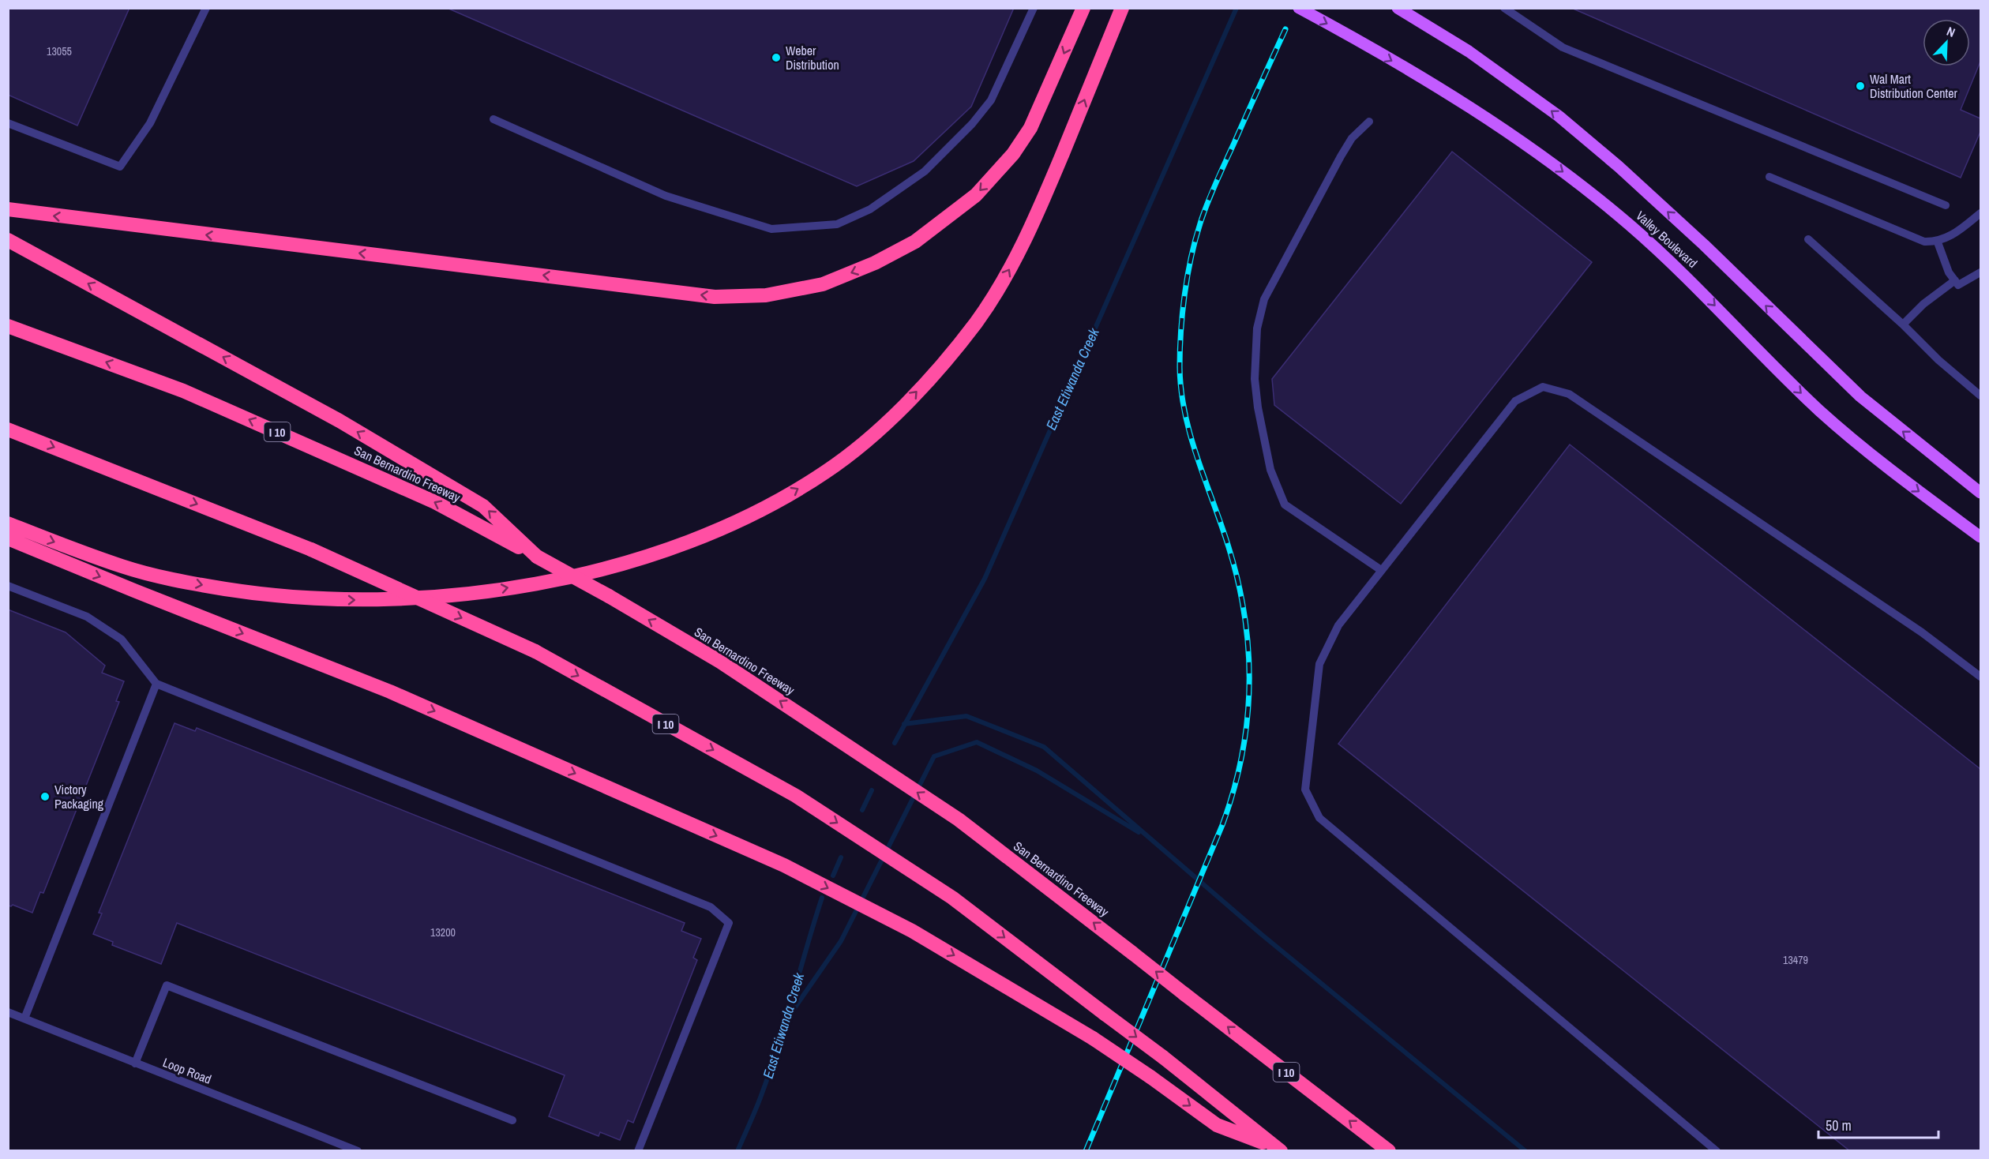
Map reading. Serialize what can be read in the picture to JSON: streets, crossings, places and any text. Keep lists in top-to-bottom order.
{
  "streets": {
    "highway": ["I 10", "San Bernardino Freeway"],
    "main road": ["Valley Boulevard"],
    "lane": ["Loop Road"]
  },
  "water": ["East Etiwanda Creek"],
  "places": ["Weber Distribution", "Wal Mart Distribution Center", "Victory Packaging"],
  "house_numbers": ["13055", "13200", "13479"],
  "scale_bar": "50 m",
  "north": "top right"
}
